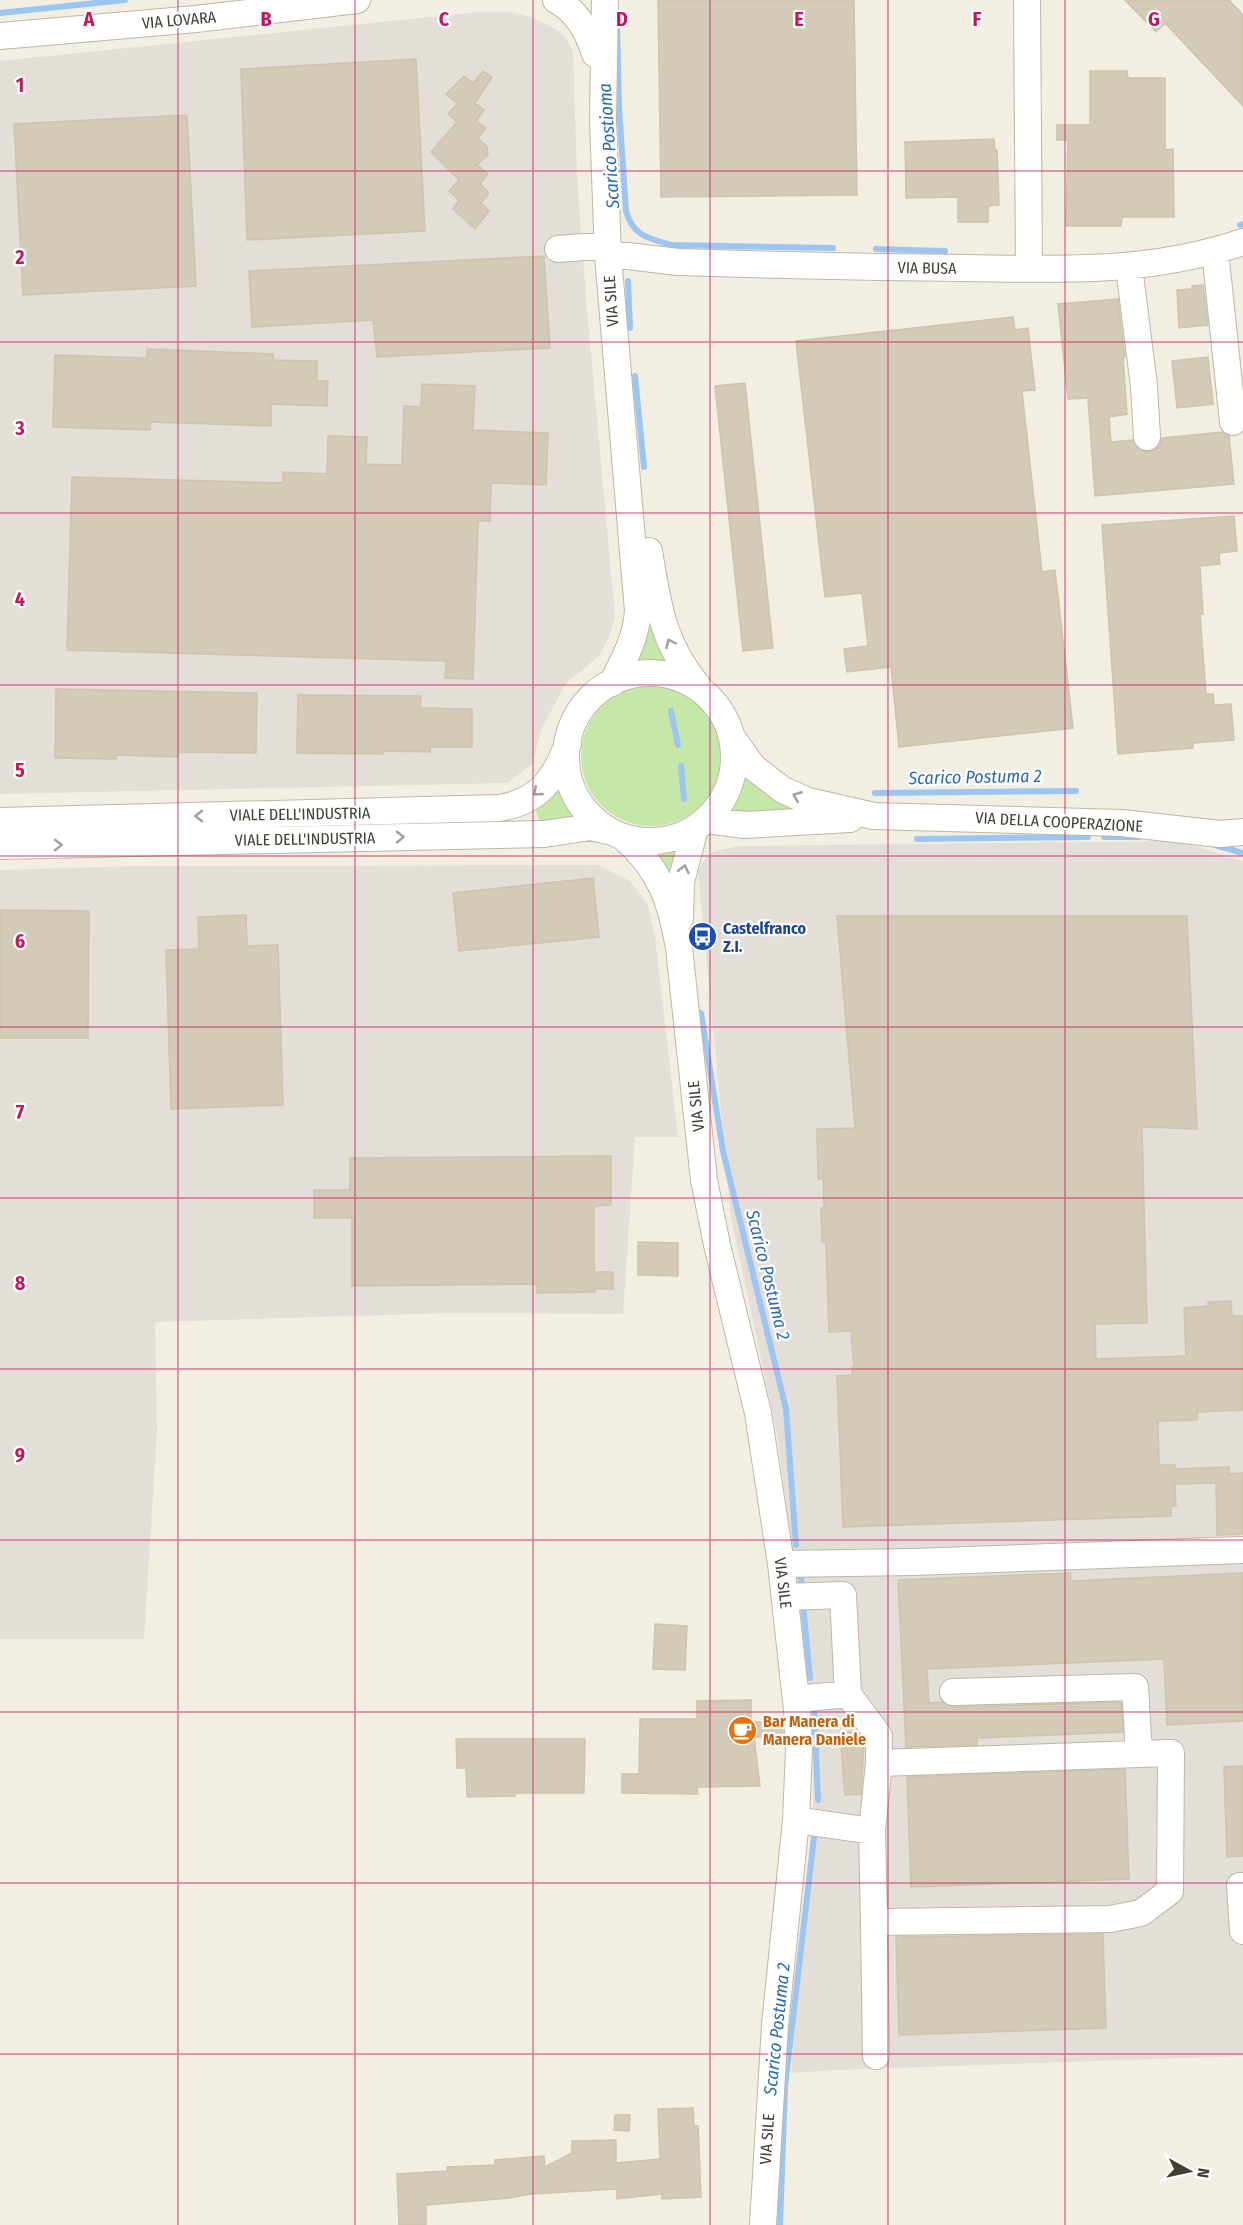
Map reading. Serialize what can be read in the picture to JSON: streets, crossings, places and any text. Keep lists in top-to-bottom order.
{
  "streets": {
    "street": [
      "VIA LOVARA",
      "VIA BUSA",
      "VIA SILE",
      "VIALE DELL'INDUSTRIA",
      "VIA DELLA COOPERAZIONE"
    ]
  },
  "crossings": [
    ["VIA BUSA", "VIA SILE"],
    ["VIA SILE", "VIALE DELL'INDUSTRIA"],
    ["VIA SILE", "VIA DELLA COOPERAZIONE"],
    ["VIALE DELL'INDUSTRIA", "VIA DELLA COOPERAZIONE"]
  ],
  "water": ["Scarico Postioma", "Scarico Postuma 2"],
  "places": {
    "bus stop": ["Castelfranco Z.I."],
    "cafe": ["Bar Manera di Manera Daniele"]
  },
  "north": "right",
  "grid": {
    "columns": [
      "A",
      "B",
      "C",
      "D",
      "E",
      "F",
      "G"
    ],
    "rows": [
      "1",
      "2",
      "3",
      "4",
      "5",
      "6",
      "7",
      "8",
      "9"
    ]
  }
}
